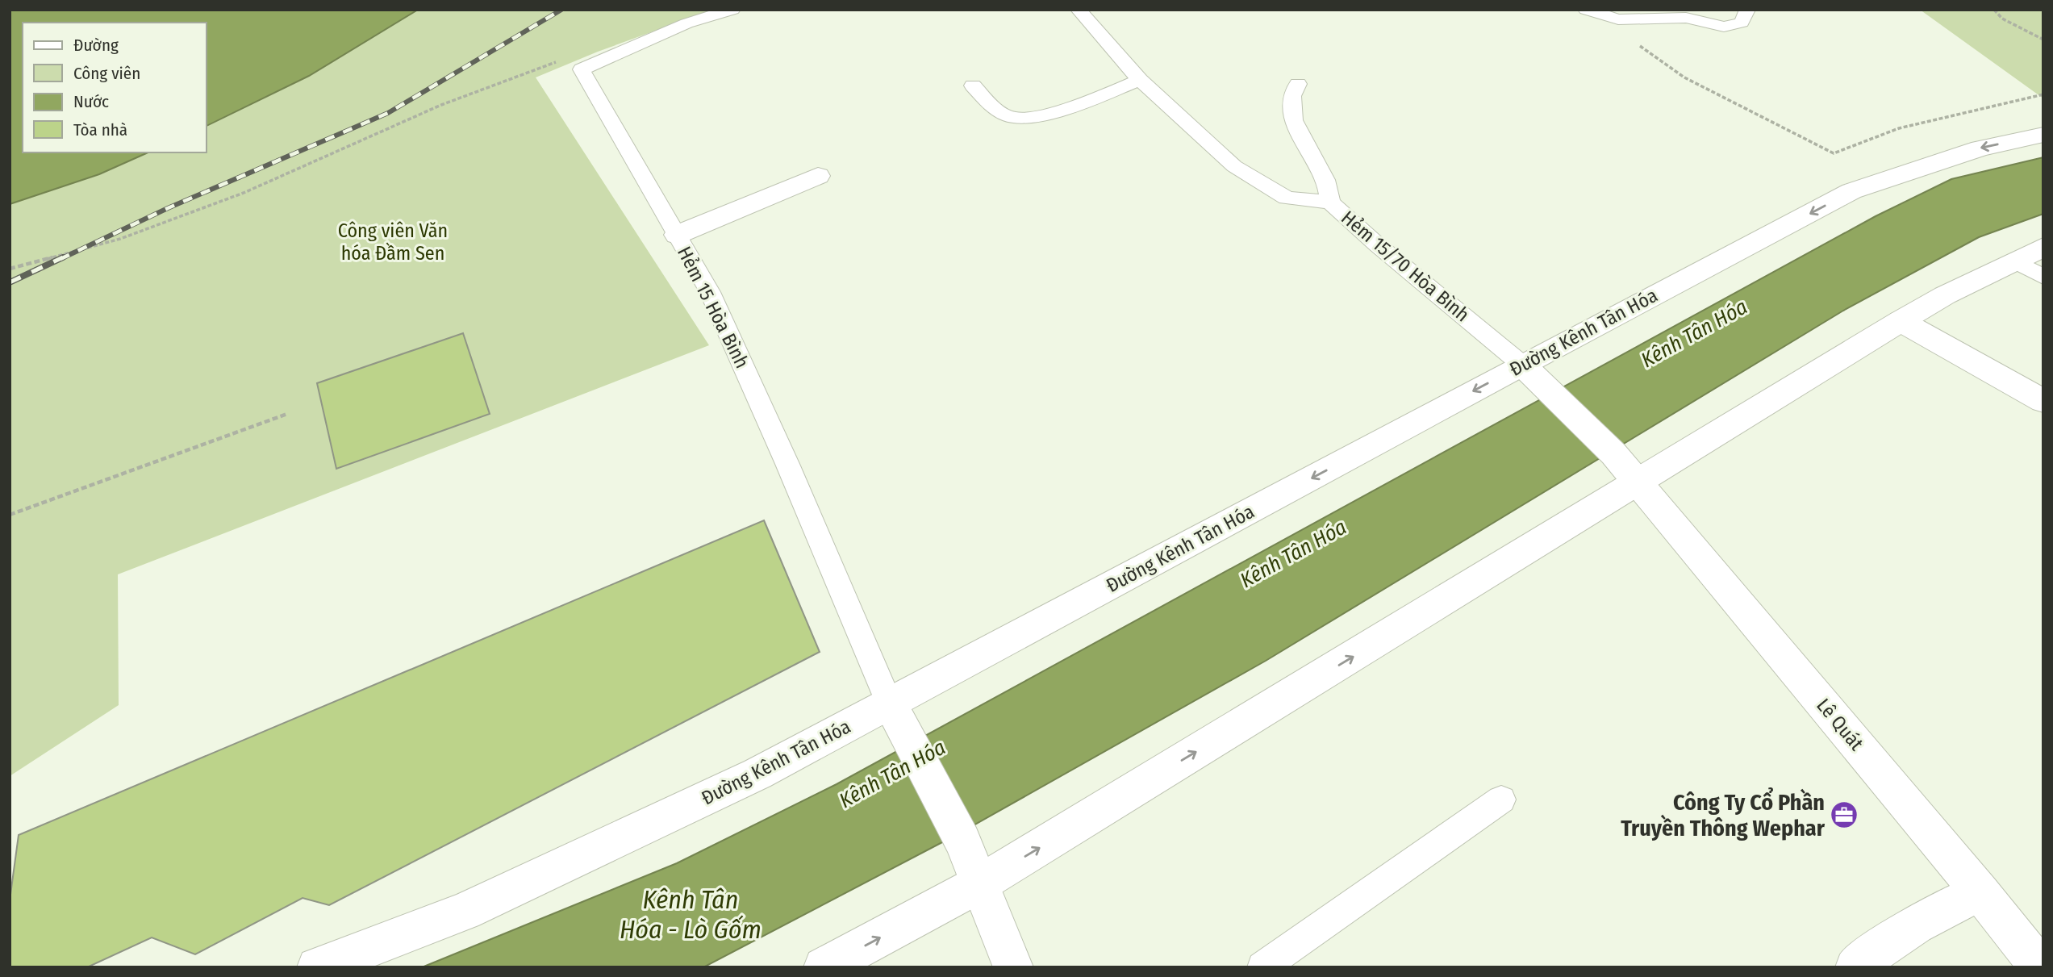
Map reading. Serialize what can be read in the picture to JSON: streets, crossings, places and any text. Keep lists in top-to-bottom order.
{
  "streets": {
    "street": ["Đường Kênh Tân Hóa", "Lê Quát"],
    "lane": ["Hẻm 15/70 Hòa Bình", "Hẻm 15 Hòa Bình"]
  },
  "crossings": [
    ["Hẻm 15/70 Hòa Bình", "Đường Kênh Tân Hóa"],
    ["Hẻm 15/70 Hòa Bình", "Lê Quát"],
    ["Hẻm 15 Hòa Bình", "Đường Kênh Tân Hóa"],
    ["Đường Kênh Tân Hóa", "Lê Quát"]
  ],
  "water": ["Kênh Tân Hóa", "Kênh Tân Hóa - Lò Gốm"],
  "parks": ["Công viên Văn hóa Đầm Sen"],
  "places": {
    "office": ["Công Ty Cổ Phần Truyền Thông Wephar"]
  },
  "legend": [
    "Đường",
    "Công viên",
    "Nước",
    "Tòa nhà"
  ]
}
